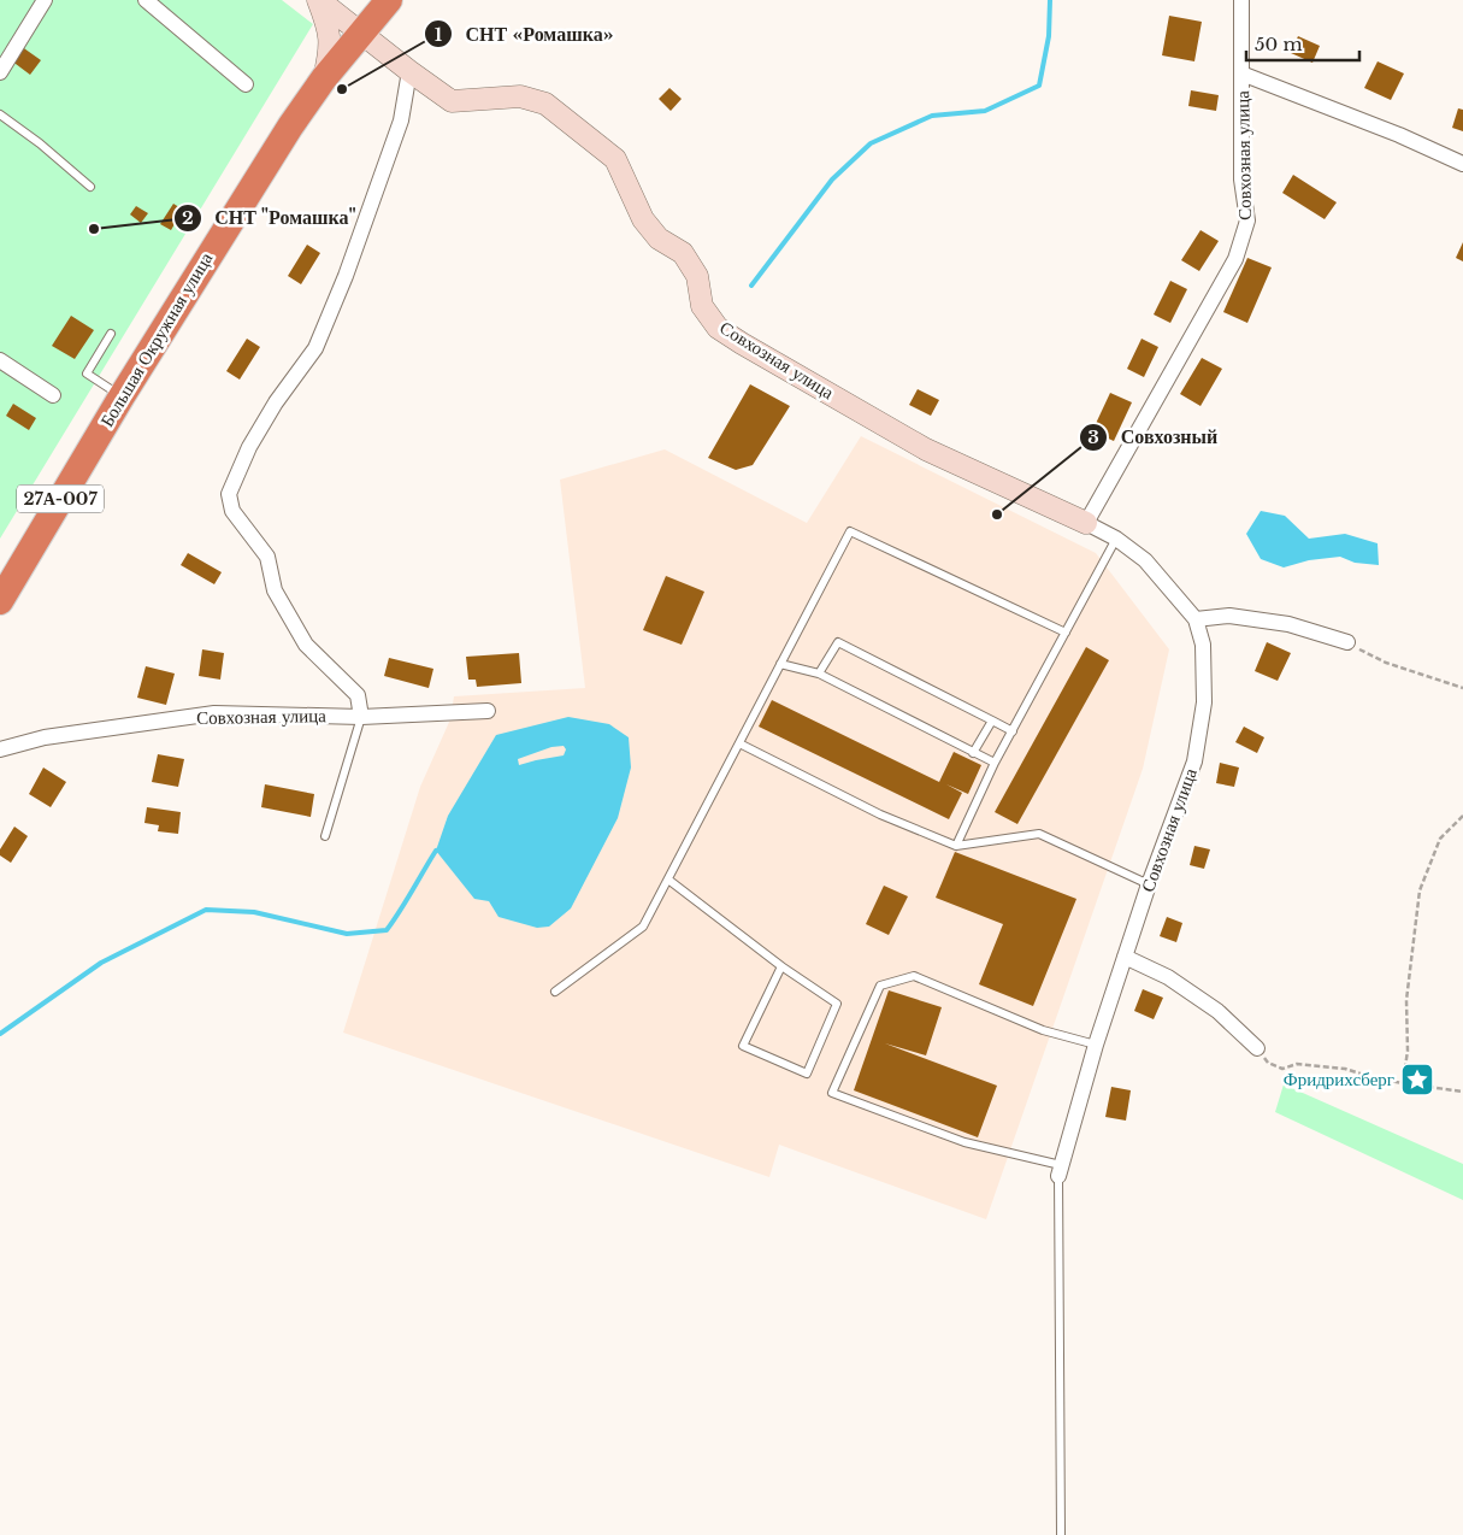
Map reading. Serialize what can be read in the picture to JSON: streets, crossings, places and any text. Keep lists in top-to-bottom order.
{
  "streets": {
    "highway": ["Большая Окружная улица", "27А-007"],
    "street": ["Совхозная улица"]
  },
  "crossings": [
    ["Совхозная улица", "Большая Окружная улица"]
  ],
  "places": {
    "other": ["СНТ «Ромашка»", "СНТ \"Ромашка\"", "Совхозный"],
    "place": ["Фридрихсберг"]
  },
  "scale_bar": "50 m"
}
